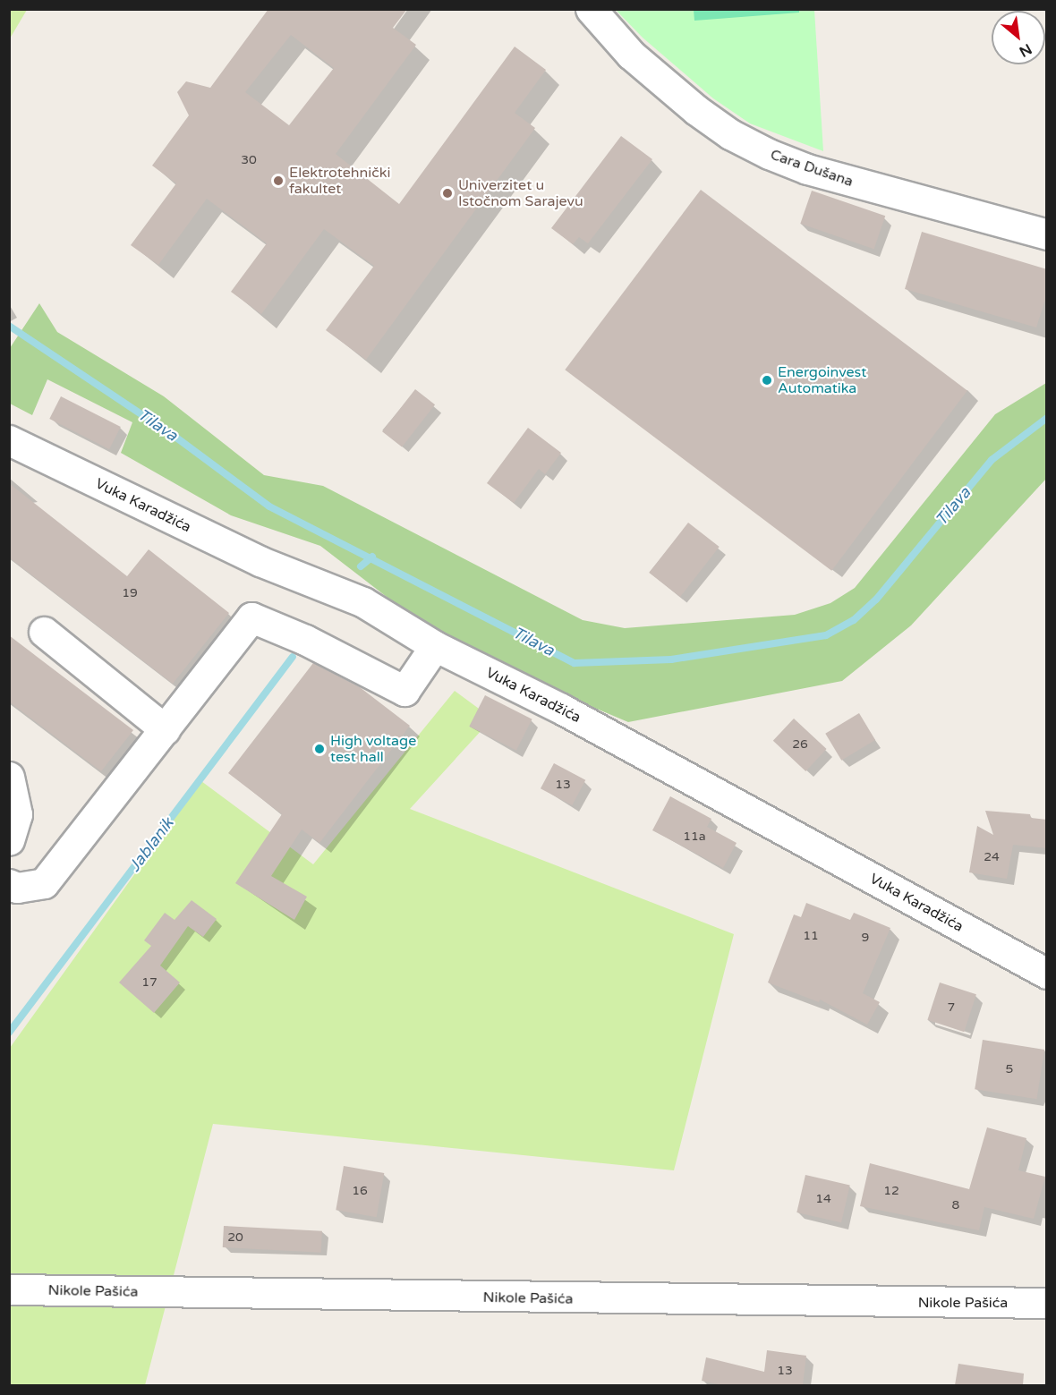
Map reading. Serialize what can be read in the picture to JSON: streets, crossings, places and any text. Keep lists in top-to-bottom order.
{
  "streets": {
    "street": ["Cara Dušana", "Vuka Karadžića", "Nikole Pašića"]
  },
  "water": ["Tilava", "Jablanik"],
  "places": [
    "Elektrotehnički fakultet",
    "Univerzitet u Istočnom Sarajevu",
    "Energoinvest Automatika",
    "High voltage test hall"
  ],
  "house_numbers": [
    "30",
    "19",
    "26",
    "13",
    "11a",
    "24",
    "11",
    "9",
    "17",
    "7",
    "5",
    "16",
    "12",
    "14",
    "8",
    "20",
    "13"
  ],
  "north": "bottom right"
}
